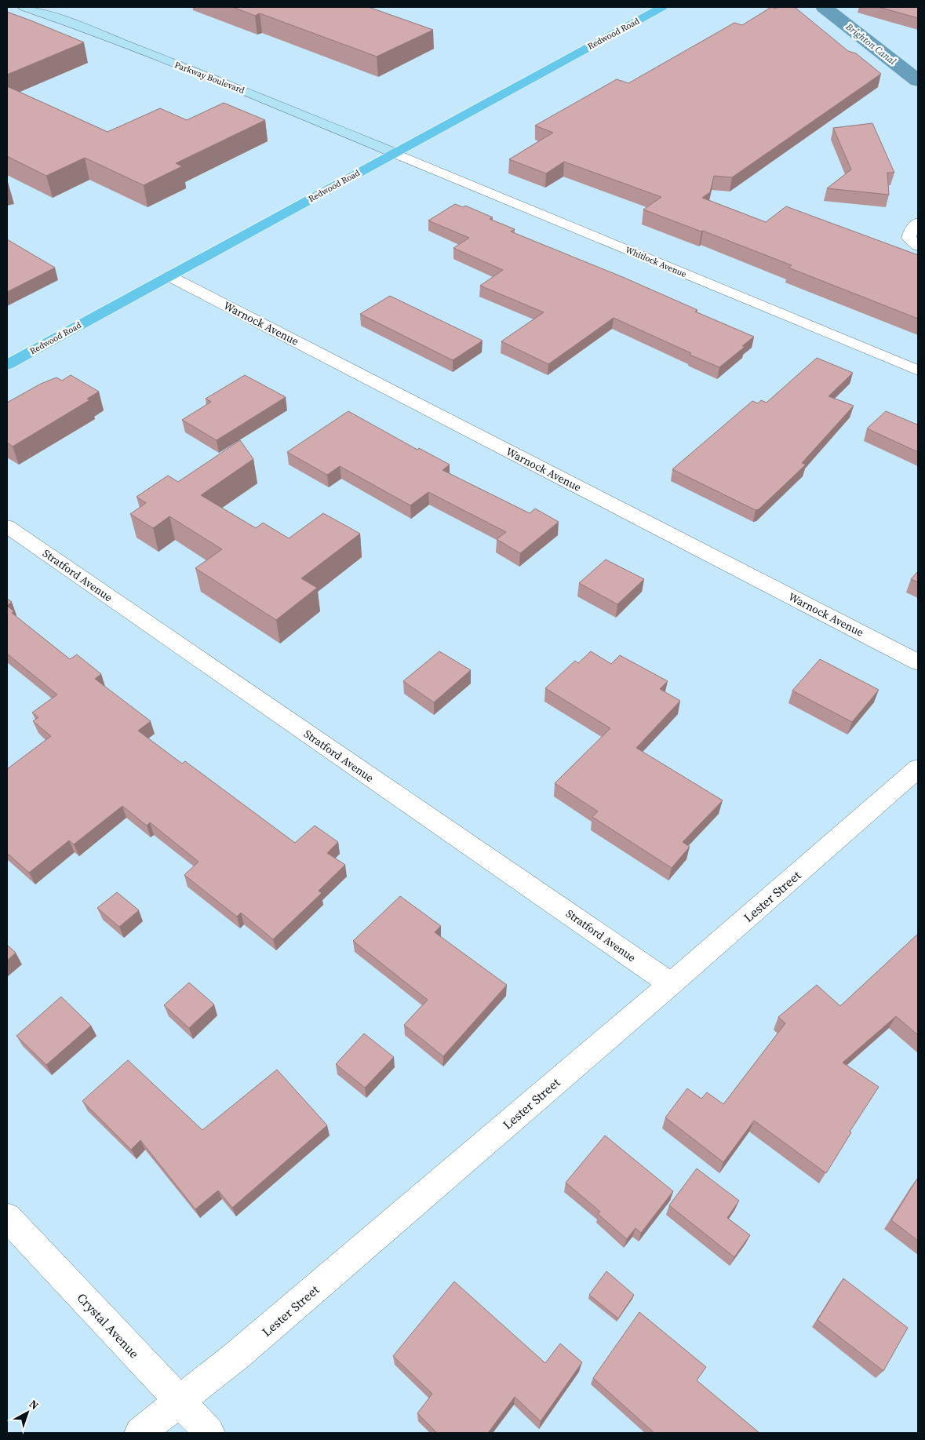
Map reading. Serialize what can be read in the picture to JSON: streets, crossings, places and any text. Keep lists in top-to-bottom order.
{
  "streets": {
    "main road": ["Redwood Road"],
    "street": [
      "Parkway Boulevard",
      "Whitlock Avenue",
      "Warnock Avenue",
      "Stratford Avenue",
      "Lester Street",
      "Crystal Avenue"
    ]
  },
  "crossings": [
    ["Redwood Road", "Parkway Boulevard"],
    ["Redwood Road", "Whitlock Avenue"],
    ["Redwood Road", "Warnock Avenue"],
    ["Parkway Boulevard", "Whitlock Avenue"],
    ["Stratford Avenue", "Lester Street"],
    ["Lester Street", "Crystal Avenue"]
  ],
  "water": ["Brighton Canal"],
  "north": "top right"
}
